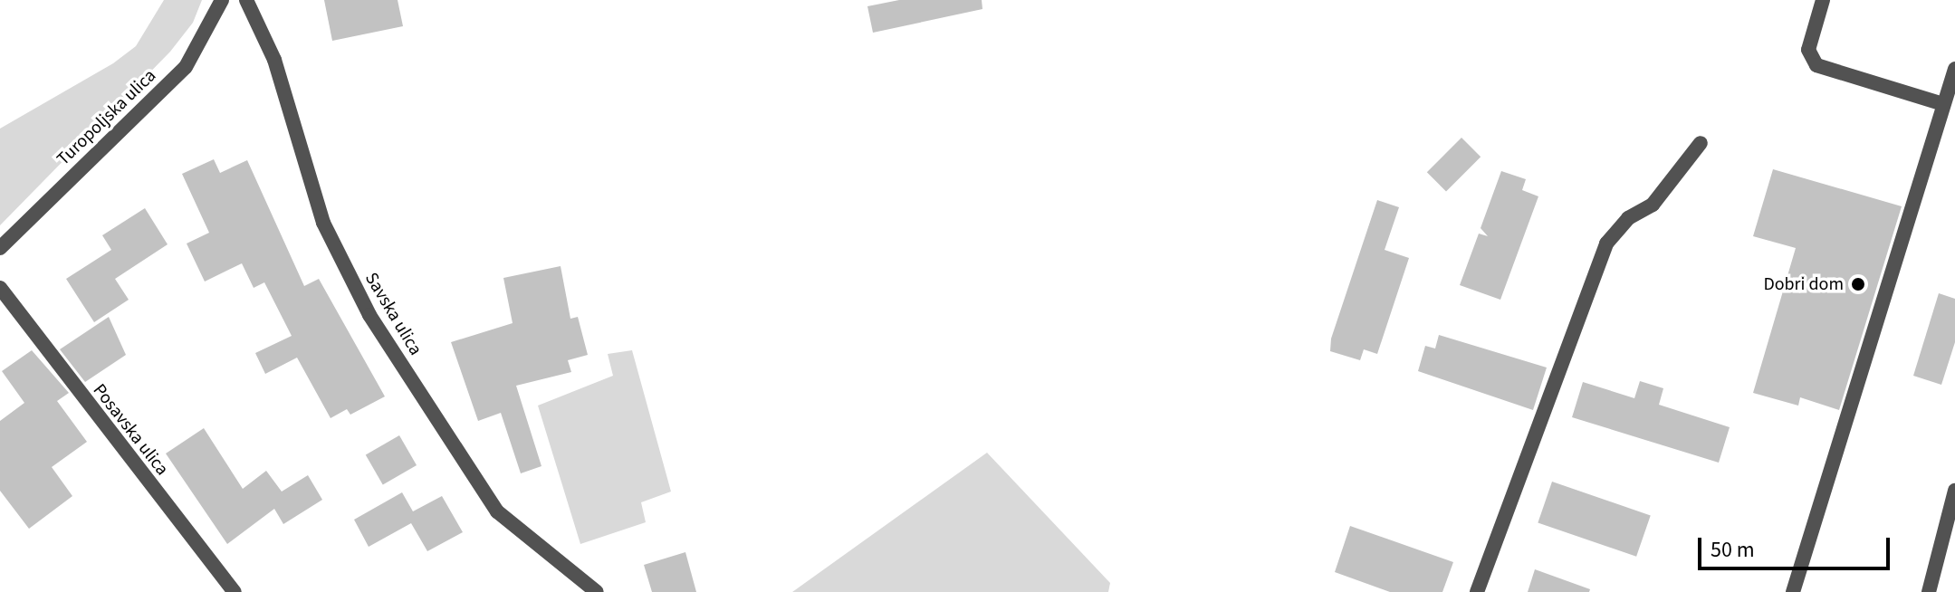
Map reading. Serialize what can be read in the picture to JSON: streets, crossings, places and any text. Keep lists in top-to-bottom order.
{
  "streets": {
    "street": ["Turopoljska ulica", "Savska ulica", "Posavska ulica"]
  },
  "places": ["Dobri dom"],
  "scale_bar": "50 m"
}
